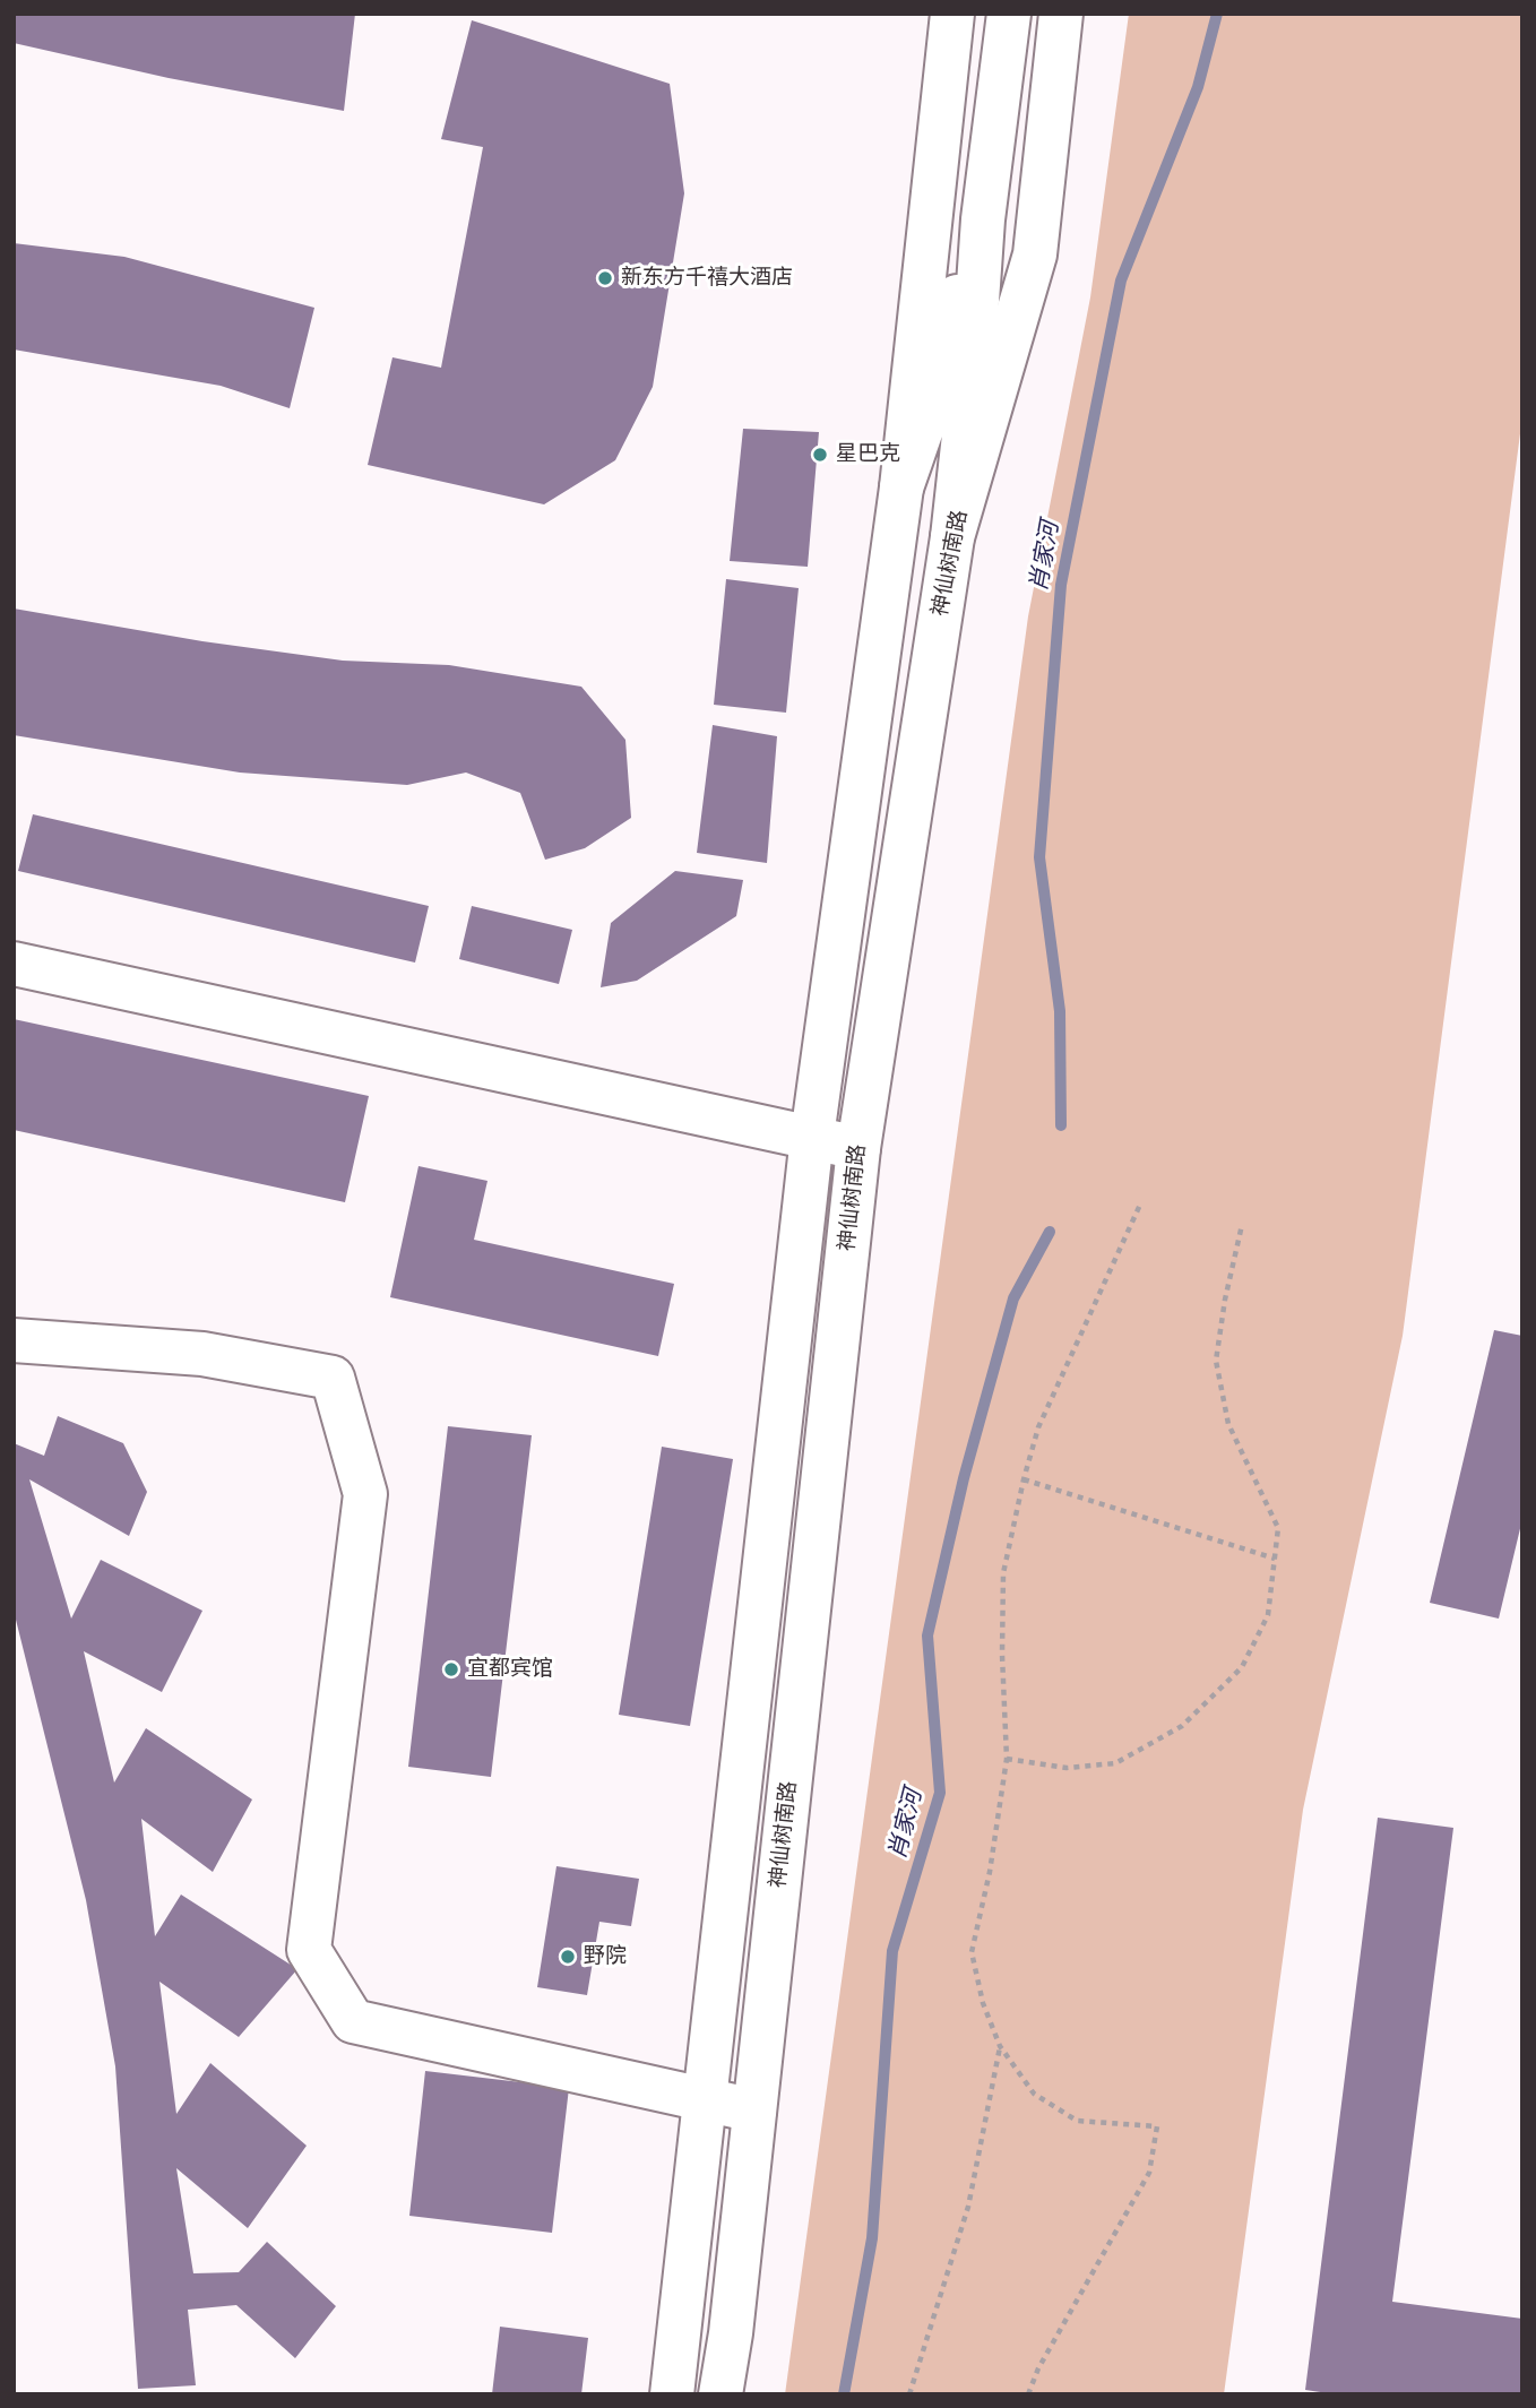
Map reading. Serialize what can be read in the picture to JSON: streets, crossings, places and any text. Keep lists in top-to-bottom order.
{
  "streets": {
    "main road": ["神仙树南路"]
  },
  "water": ["肖家河"],
  "places": [
    "新东方千禧大酒店",
    "星巴克",
    "宜都宾馆",
    "野院"
  ]
}
